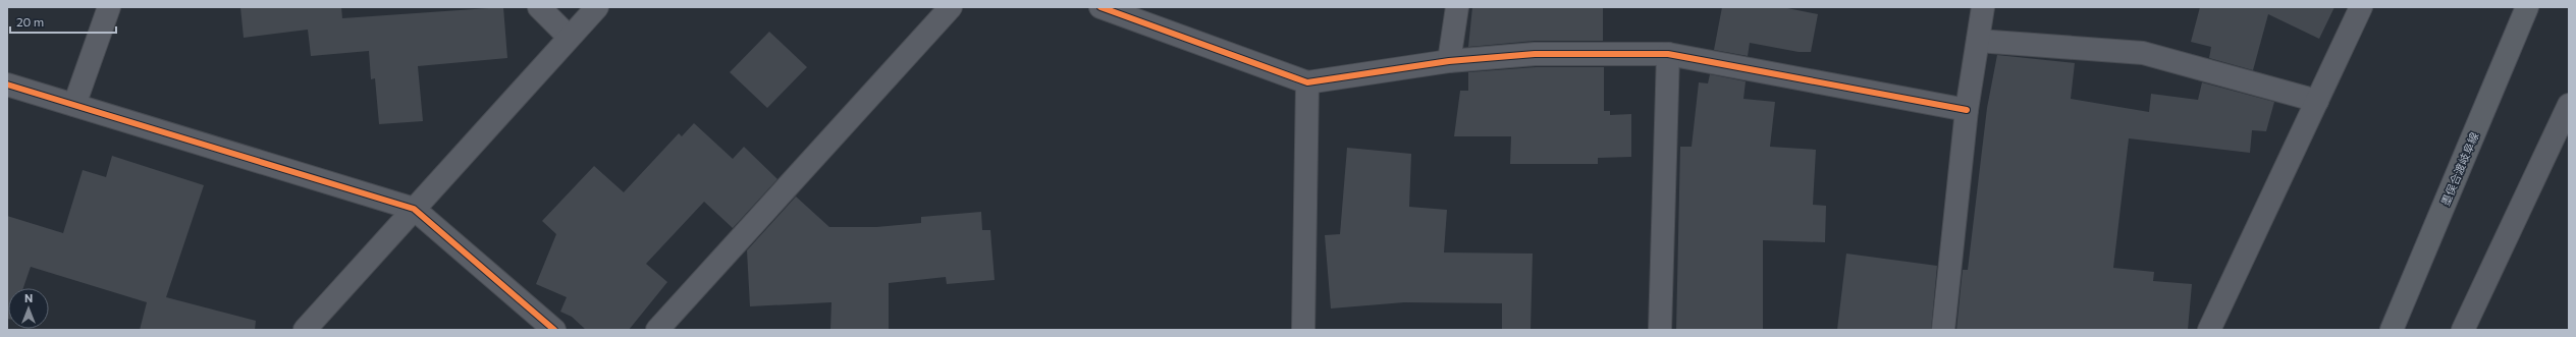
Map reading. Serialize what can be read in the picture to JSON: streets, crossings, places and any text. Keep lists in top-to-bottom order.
{
  "streets": {
    "main road": ["墨俣合渡岐阜線"]
  },
  "scale_bar": "20 m",
  "north": "top"
}
